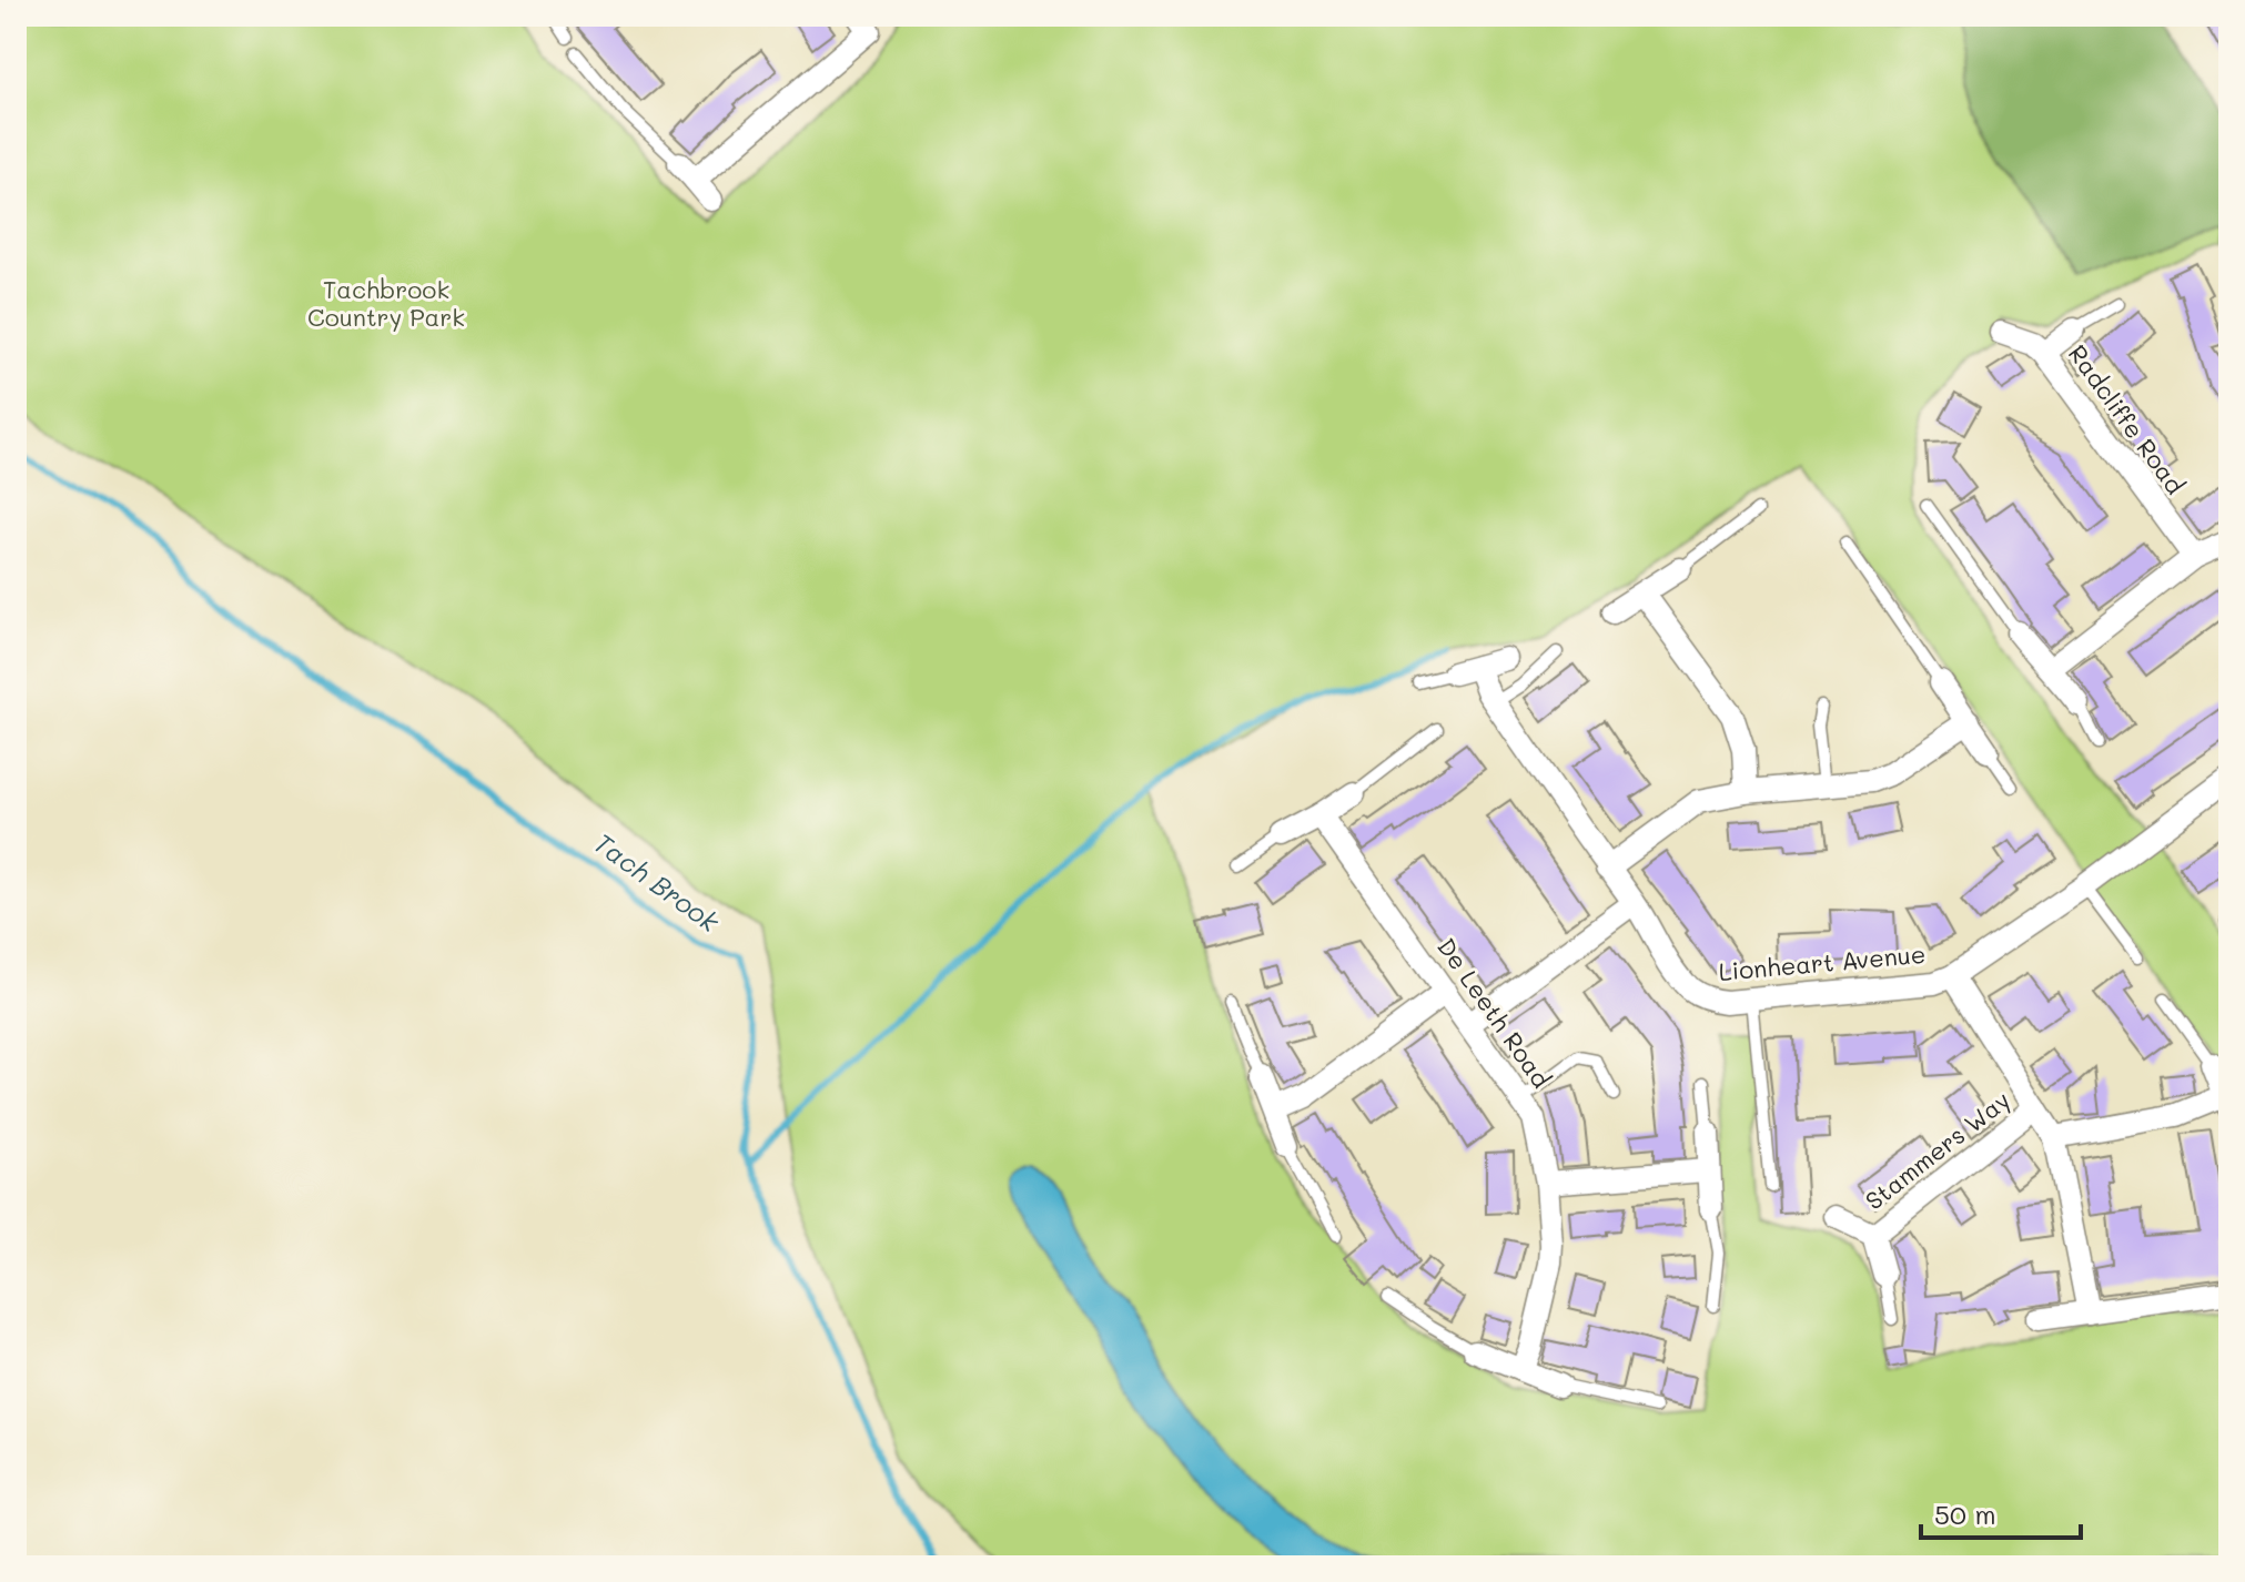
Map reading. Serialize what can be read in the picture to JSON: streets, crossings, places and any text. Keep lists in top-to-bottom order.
{
  "streets": {
    "street": [
      "Radcliffe Road",
      "Lionheart Avenue",
      "De Leeth Road",
      "Stammers Way"
    ]
  },
  "water": ["Tach Brook"],
  "parks": ["Tachbrook Country Park"],
  "scale_bar": "50 m"
}
